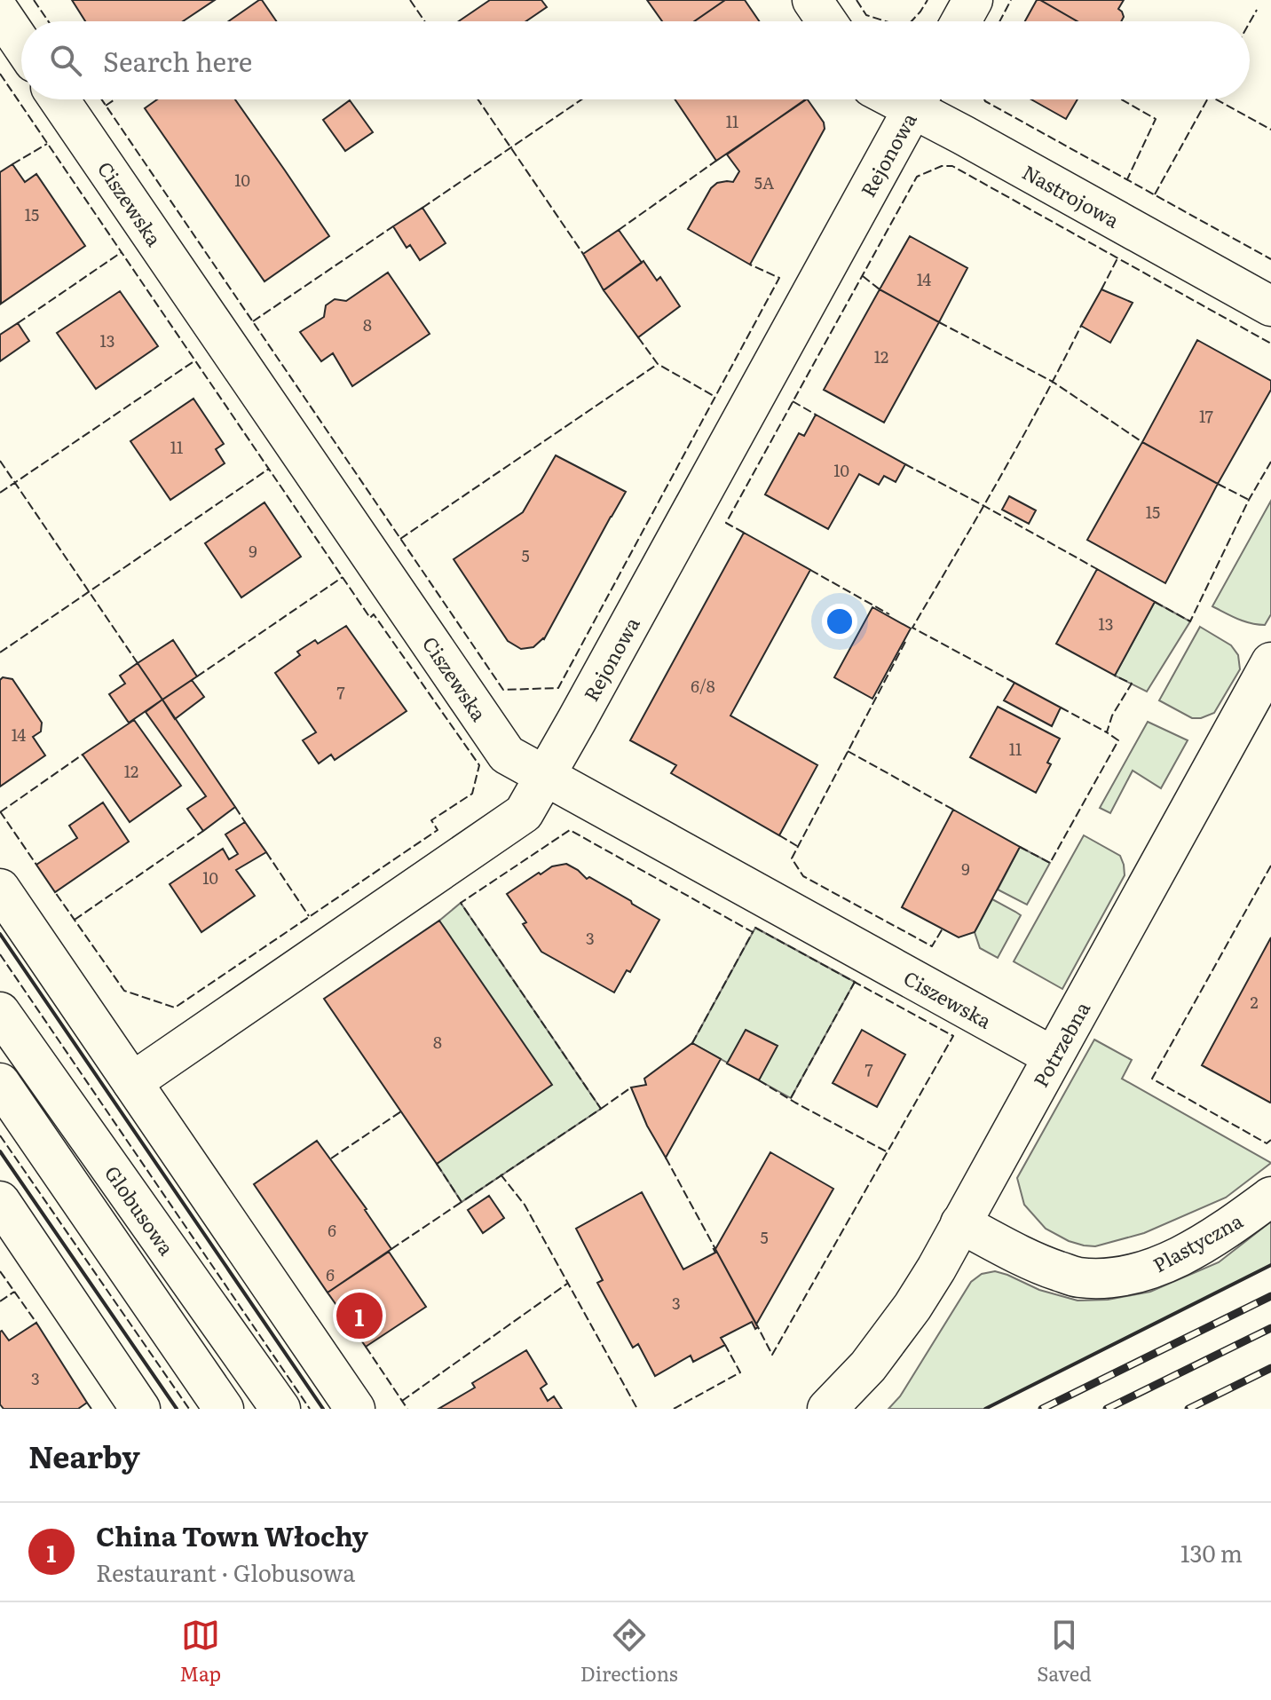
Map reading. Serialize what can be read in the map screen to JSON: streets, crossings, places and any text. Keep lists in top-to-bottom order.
{
  "streets": {
    "street": [
      "Rejonowa",
      "Nastrojowa",
      "Ciszewska",
      "Potrzebna",
      "Globusowa",
      "Plastyczna"
    ]
  },
  "crossings": [
    ["Rejonowa", "Ciszewska"],
    ["Ciszewska", "Potrzebna"],
    ["Potrzebna", "Plastyczna"]
  ],
  "house_numbers": [
    "11",
    "10",
    "5A",
    "15",
    "14",
    "8",
    "13",
    "12",
    "17",
    "11",
    "10",
    "15",
    "9",
    "5",
    "13",
    "6/8",
    "7",
    "14",
    "11",
    "12",
    "9",
    "10",
    "3",
    "2",
    "8",
    "7",
    "6",
    "5",
    "6",
    "3",
    "3"
  ],
  "page": {
    "search": "Search here",
    "pins": "1",
    "heading": "Nearby",
    "list": [
      {
        "mark": "1",
        "name": "China Town Włochy",
        "note": "Restaurant · Globusowa",
        "value": "130 m"
      }
    ],
    "nav": ["Map", "Directions", "Saved"]
  }
}
